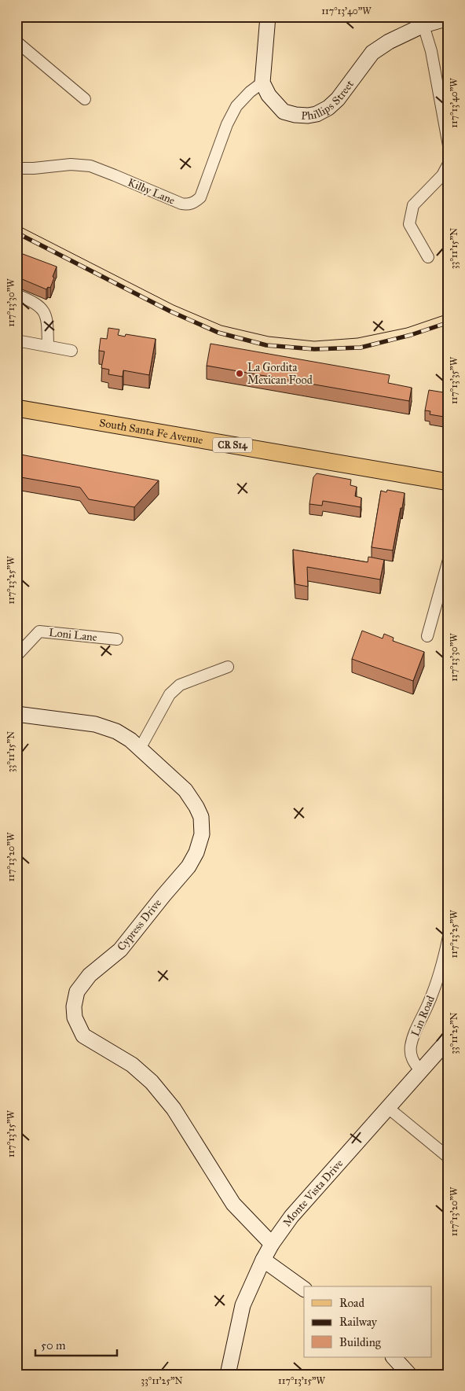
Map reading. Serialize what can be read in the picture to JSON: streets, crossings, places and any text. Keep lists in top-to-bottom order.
{
  "streets": {
    "main road": ["South Santa Fe Avenue", "CR S14"],
    "street": [
      "Phillips Street",
      "Kilby Lane",
      "Loni Lane",
      "Cypress Drive",
      "Lin Road",
      "Monte Vista Drive"
    ]
  },
  "crossings": [
    ["Phillips Street", "Kilby Lane"],
    ["Cypress Drive", "Monte Vista Drive"],
    ["Lin Road", "Monte Vista Drive"]
  ],
  "places": ["La Gordita Mexican Food"],
  "legend": ["Road", "Railway", "Building"],
  "scale_bar": "50 m",
  "coordinates": [
    "117°13'40\"W",
    "33°11'15\"N",
    "117°13'30\"W",
    "117°13'35\"W",
    "117°13'25\"W",
    "117°13'20\"W",
    "33°11'25\"N",
    "117°13'15\"W"
  ]
}
